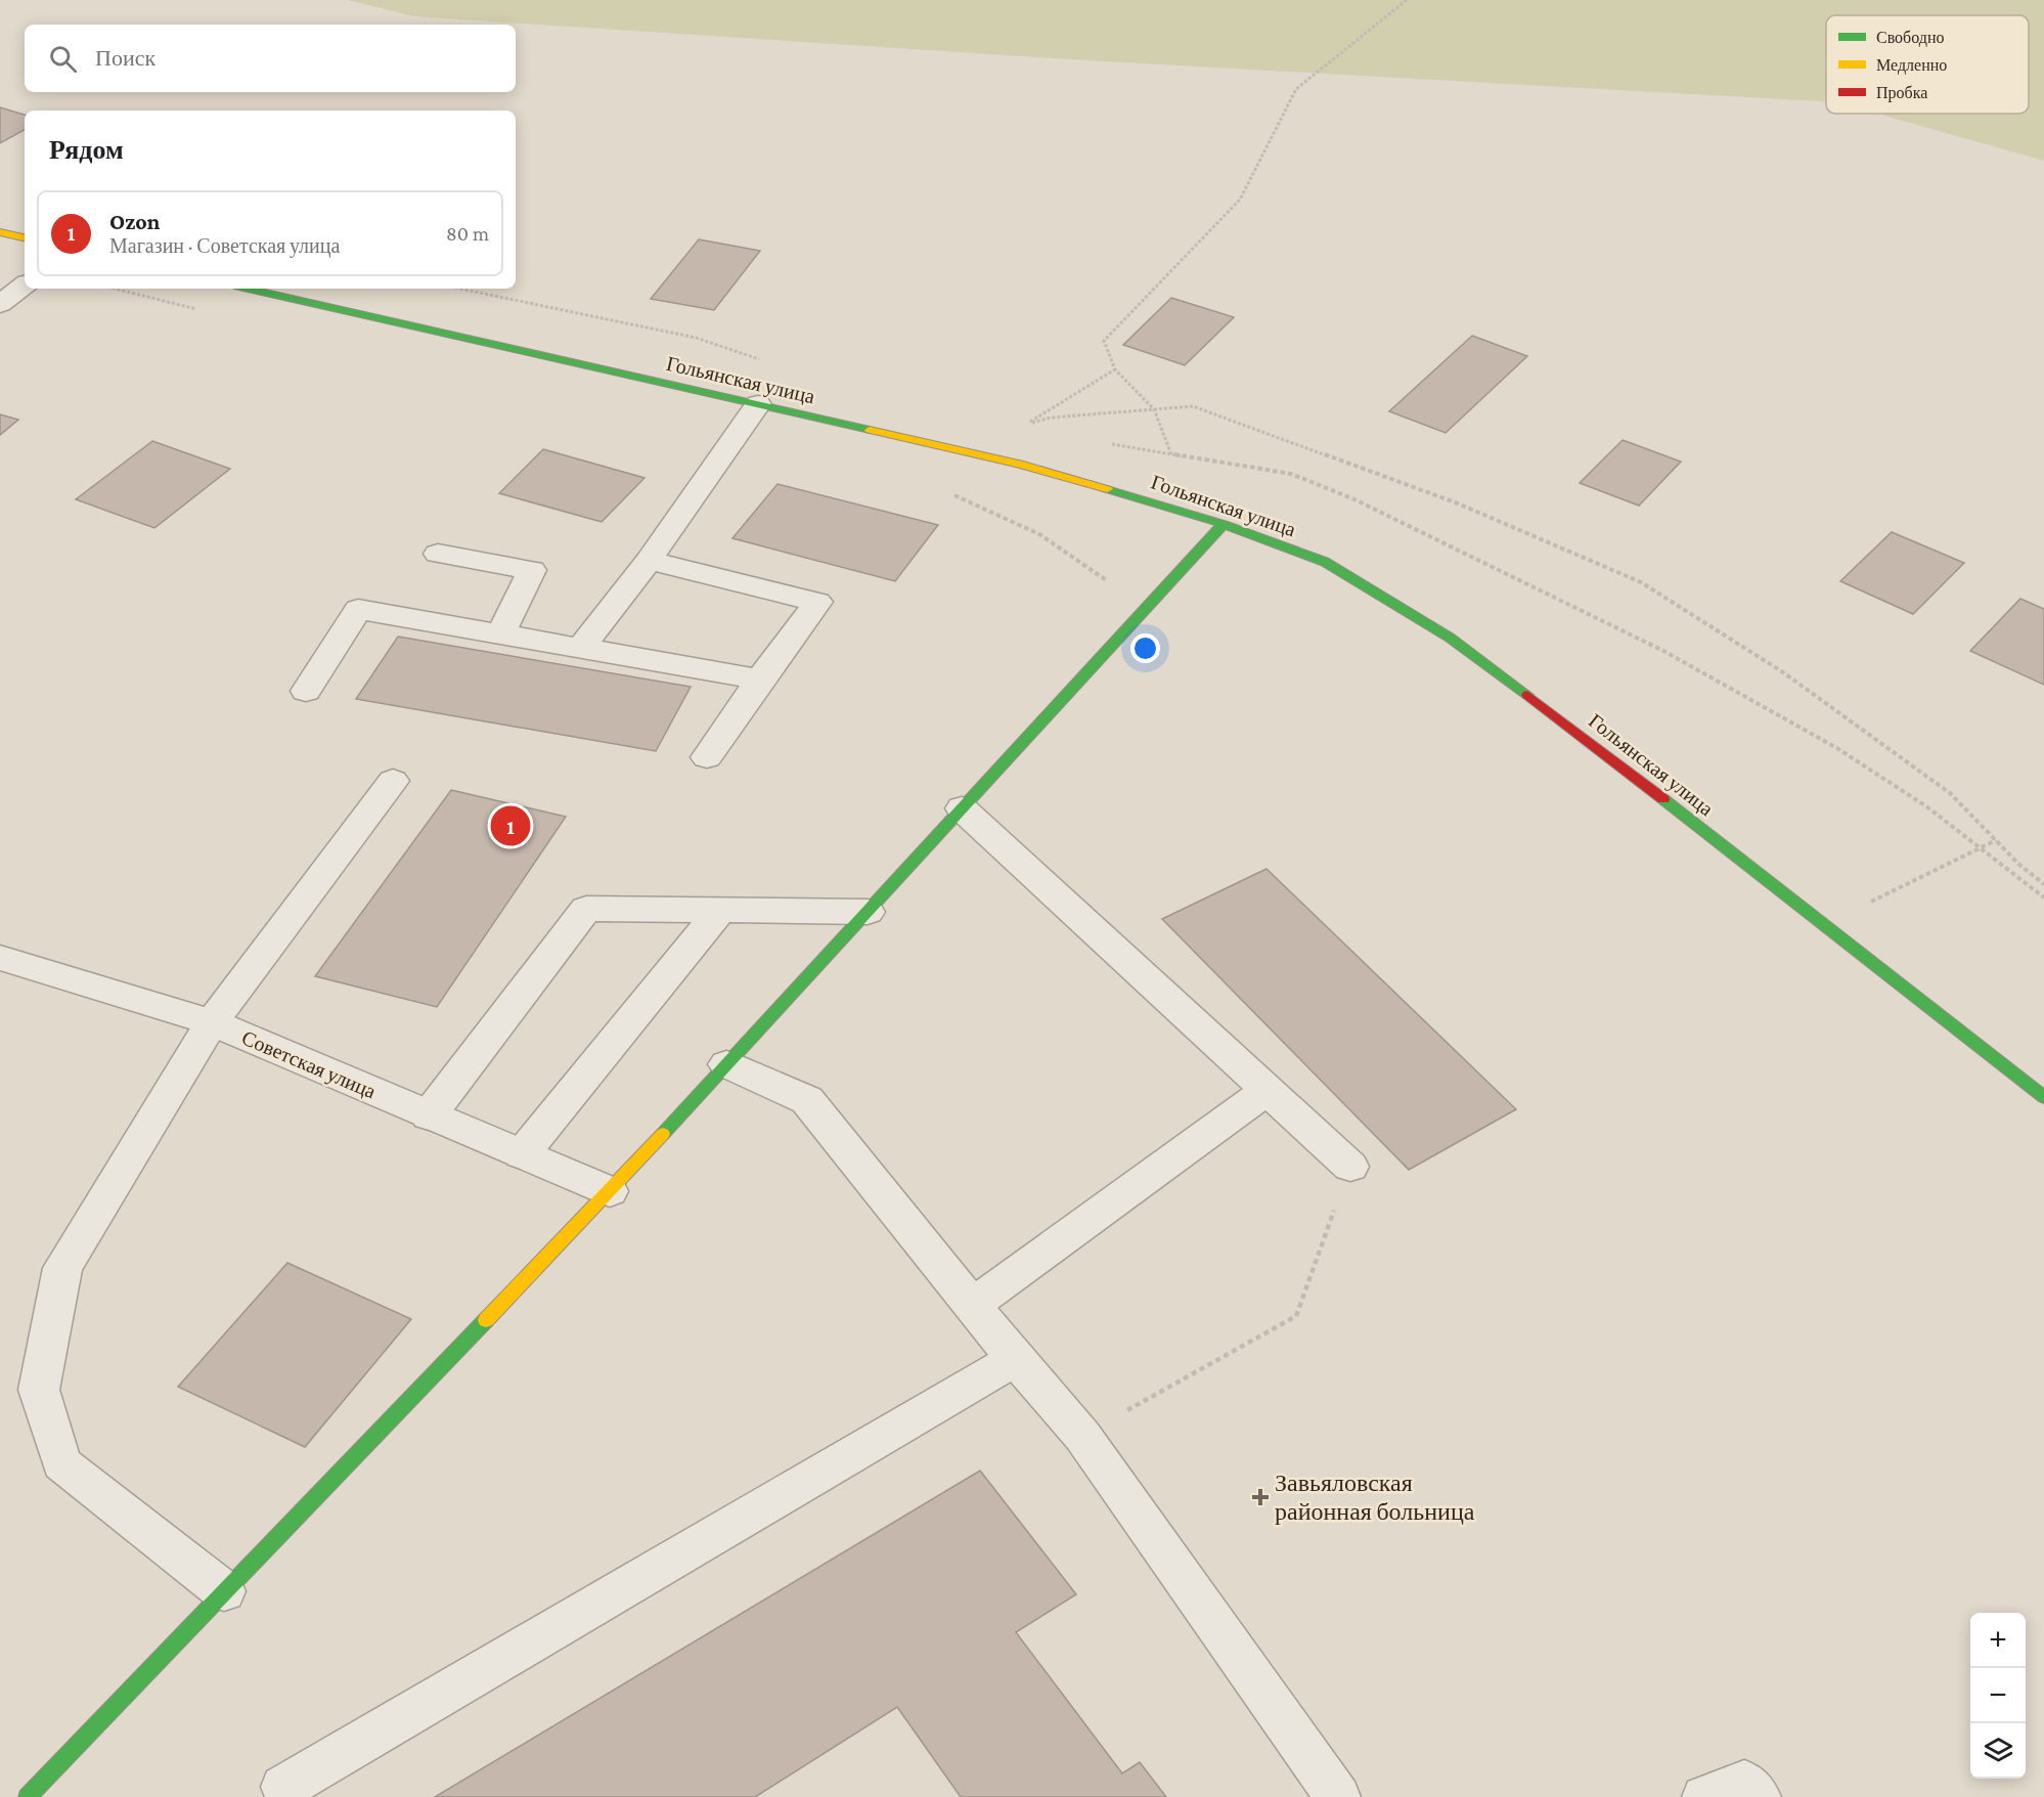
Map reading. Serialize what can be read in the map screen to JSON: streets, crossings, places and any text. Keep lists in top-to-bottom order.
{
  "streets": {
    "main road": ["Гольянская улица"],
    "street": ["Советская улица"]
  },
  "places": {
    "health": ["Завьяловская районная больница"]
  },
  "legend": ["Свободно", "Медленно", "Пробка"],
  "page": {
    "search": "Поиск",
    "heading": "Рядом",
    "list": [
      {
        "mark": "1",
        "name": "Ozon",
        "note": "Магазин · Советская улица",
        "value": "80 m"
      }
    ],
    "pins": "1",
    "map_buttons": ["+", "−"]
  }
}
